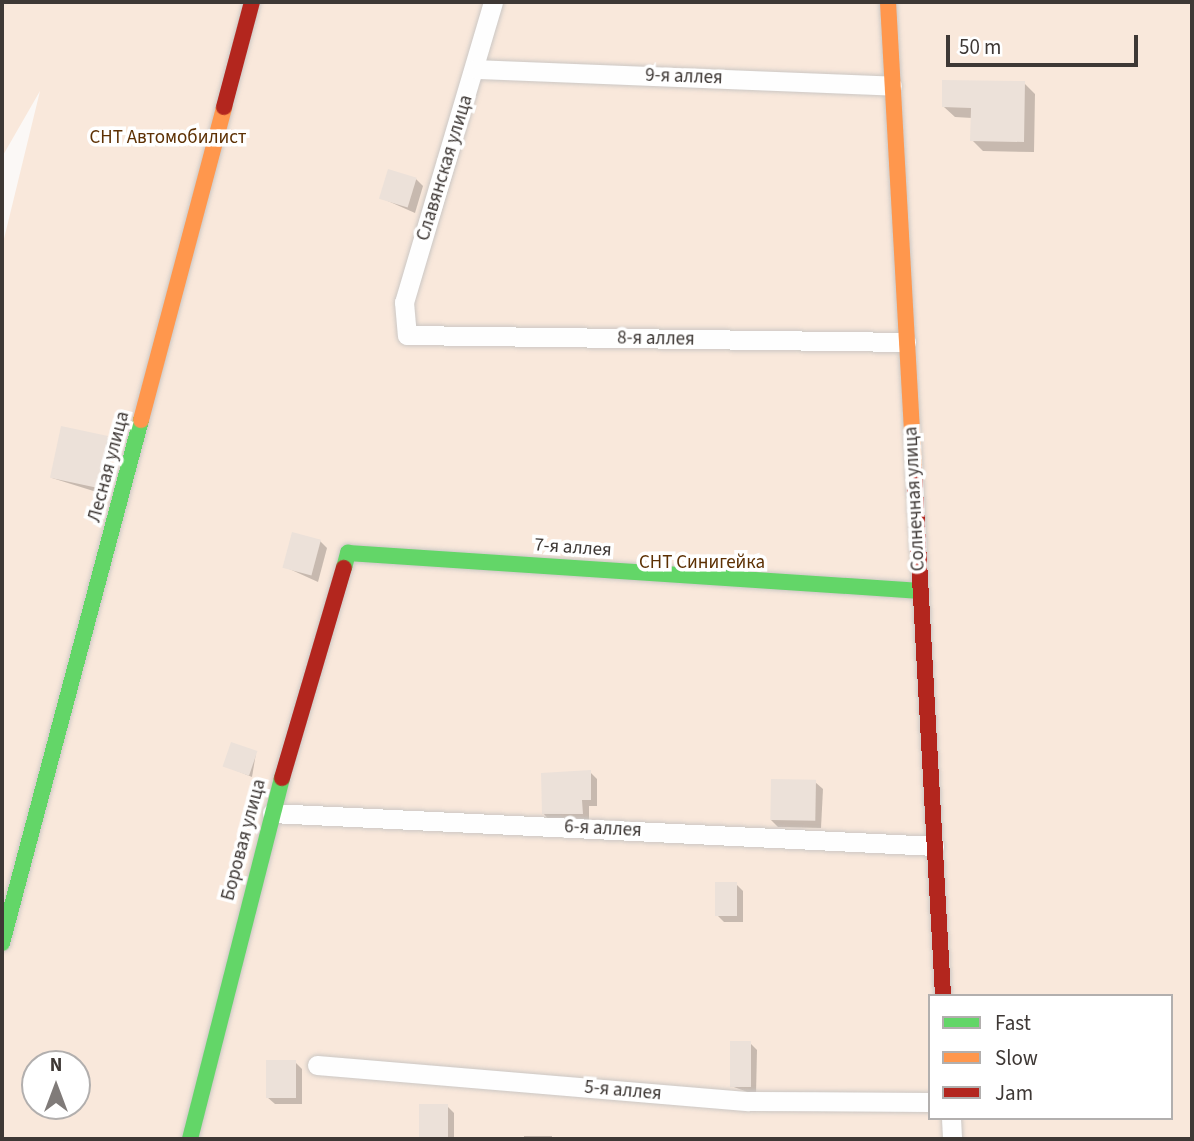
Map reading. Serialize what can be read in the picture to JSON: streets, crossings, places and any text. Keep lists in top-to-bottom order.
{
  "streets": {
    "street": [
      "9-я аллея",
      "Славянская улица",
      "8-я аллея",
      "Лесная улица",
      "Солнечная улица",
      "7-я аллея",
      "6-я аллея",
      "Боровая улица",
      "5-я аллея"
    ]
  },
  "crossings": [
    ["9-я аллея", "Славянская улица"],
    ["9-я аллея", "Солнечная улица"],
    ["Славянская улица", "8-я аллея"],
    ["8-я аллея", "Солнечная улица"],
    ["Солнечная улица", "7-я аллея"],
    ["Солнечная улица", "6-я аллея"],
    ["7-я аллея", "Боровая улица"],
    ["6-я аллея", "Боровая улица"]
  ],
  "parks": ["СНТ Автомобилист", "СНТ Синигейка"],
  "legend": ["Fast", "Slow", "Jam"],
  "scale_bar": "50 m",
  "north": "top"
}
